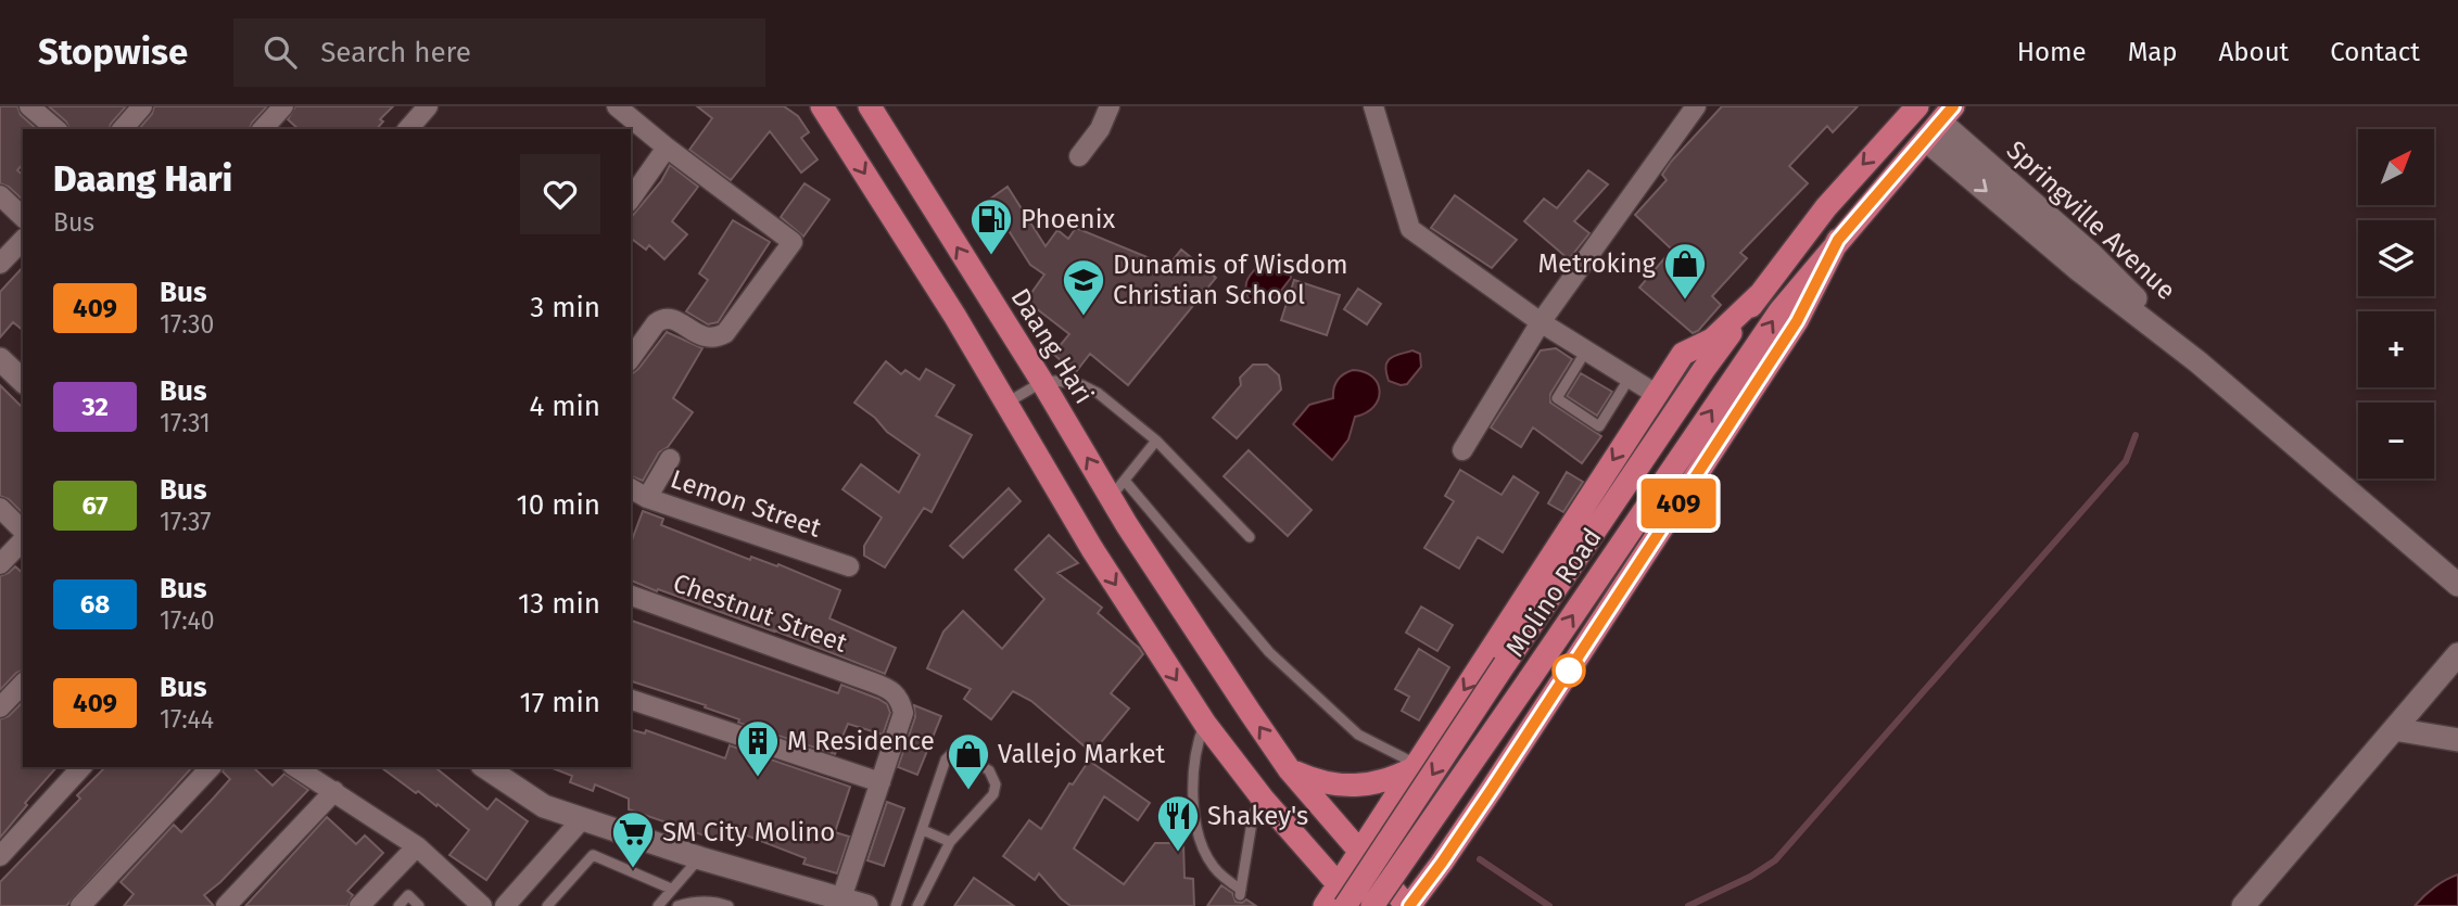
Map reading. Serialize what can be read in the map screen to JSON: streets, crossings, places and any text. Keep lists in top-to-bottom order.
{
  "streets": {
    "main road": ["Daang Hari", "Molino Road"],
    "street": ["Springville Avenue", "Lemon Street", "Chestnut Street"]
  },
  "crossings": [
    ["Springville Avenue", "Molino Road"],
    ["Daang Hari", "Molino Road"]
  ],
  "places": {
    "fuel station": ["Phoenix"],
    "shop": ["Metroking", "Vallejo Market"],
    "school or university": ["Dunamis of Wisdom Christian School"],
    "building": ["M Residence"],
    "restaurant": ["Shakey's"],
    "supermarket": ["SM City Molino"]
  },
  "lines": ["bus line 409"],
  "north": "top right",
  "page": {
    "header": "Stopwise",
    "search": "Search here",
    "nav": [
      "Home",
      "Map",
      "About",
      "Contact"
    ],
    "on_map": "409",
    "map_buttons": ["+", "−"],
    "heading": ["Daang Hari", "Bus"],
    "list": [
      {
        "mark": "409",
        "name": "Bus",
        "note": "17:30",
        "value": "3 min"
      },
      {
        "mark": "32",
        "name": "Bus",
        "note": "17:31",
        "value": "4 min"
      },
      {
        "mark": "67",
        "name": "Bus",
        "note": "17:37",
        "value": "10 min"
      },
      {
        "mark": "68",
        "name": "Bus",
        "note": "17:40",
        "value": "13 min"
      },
      {
        "mark": "409",
        "name": "Bus",
        "note": "17:44",
        "value": "17 min"
      }
    ]
  }
}
